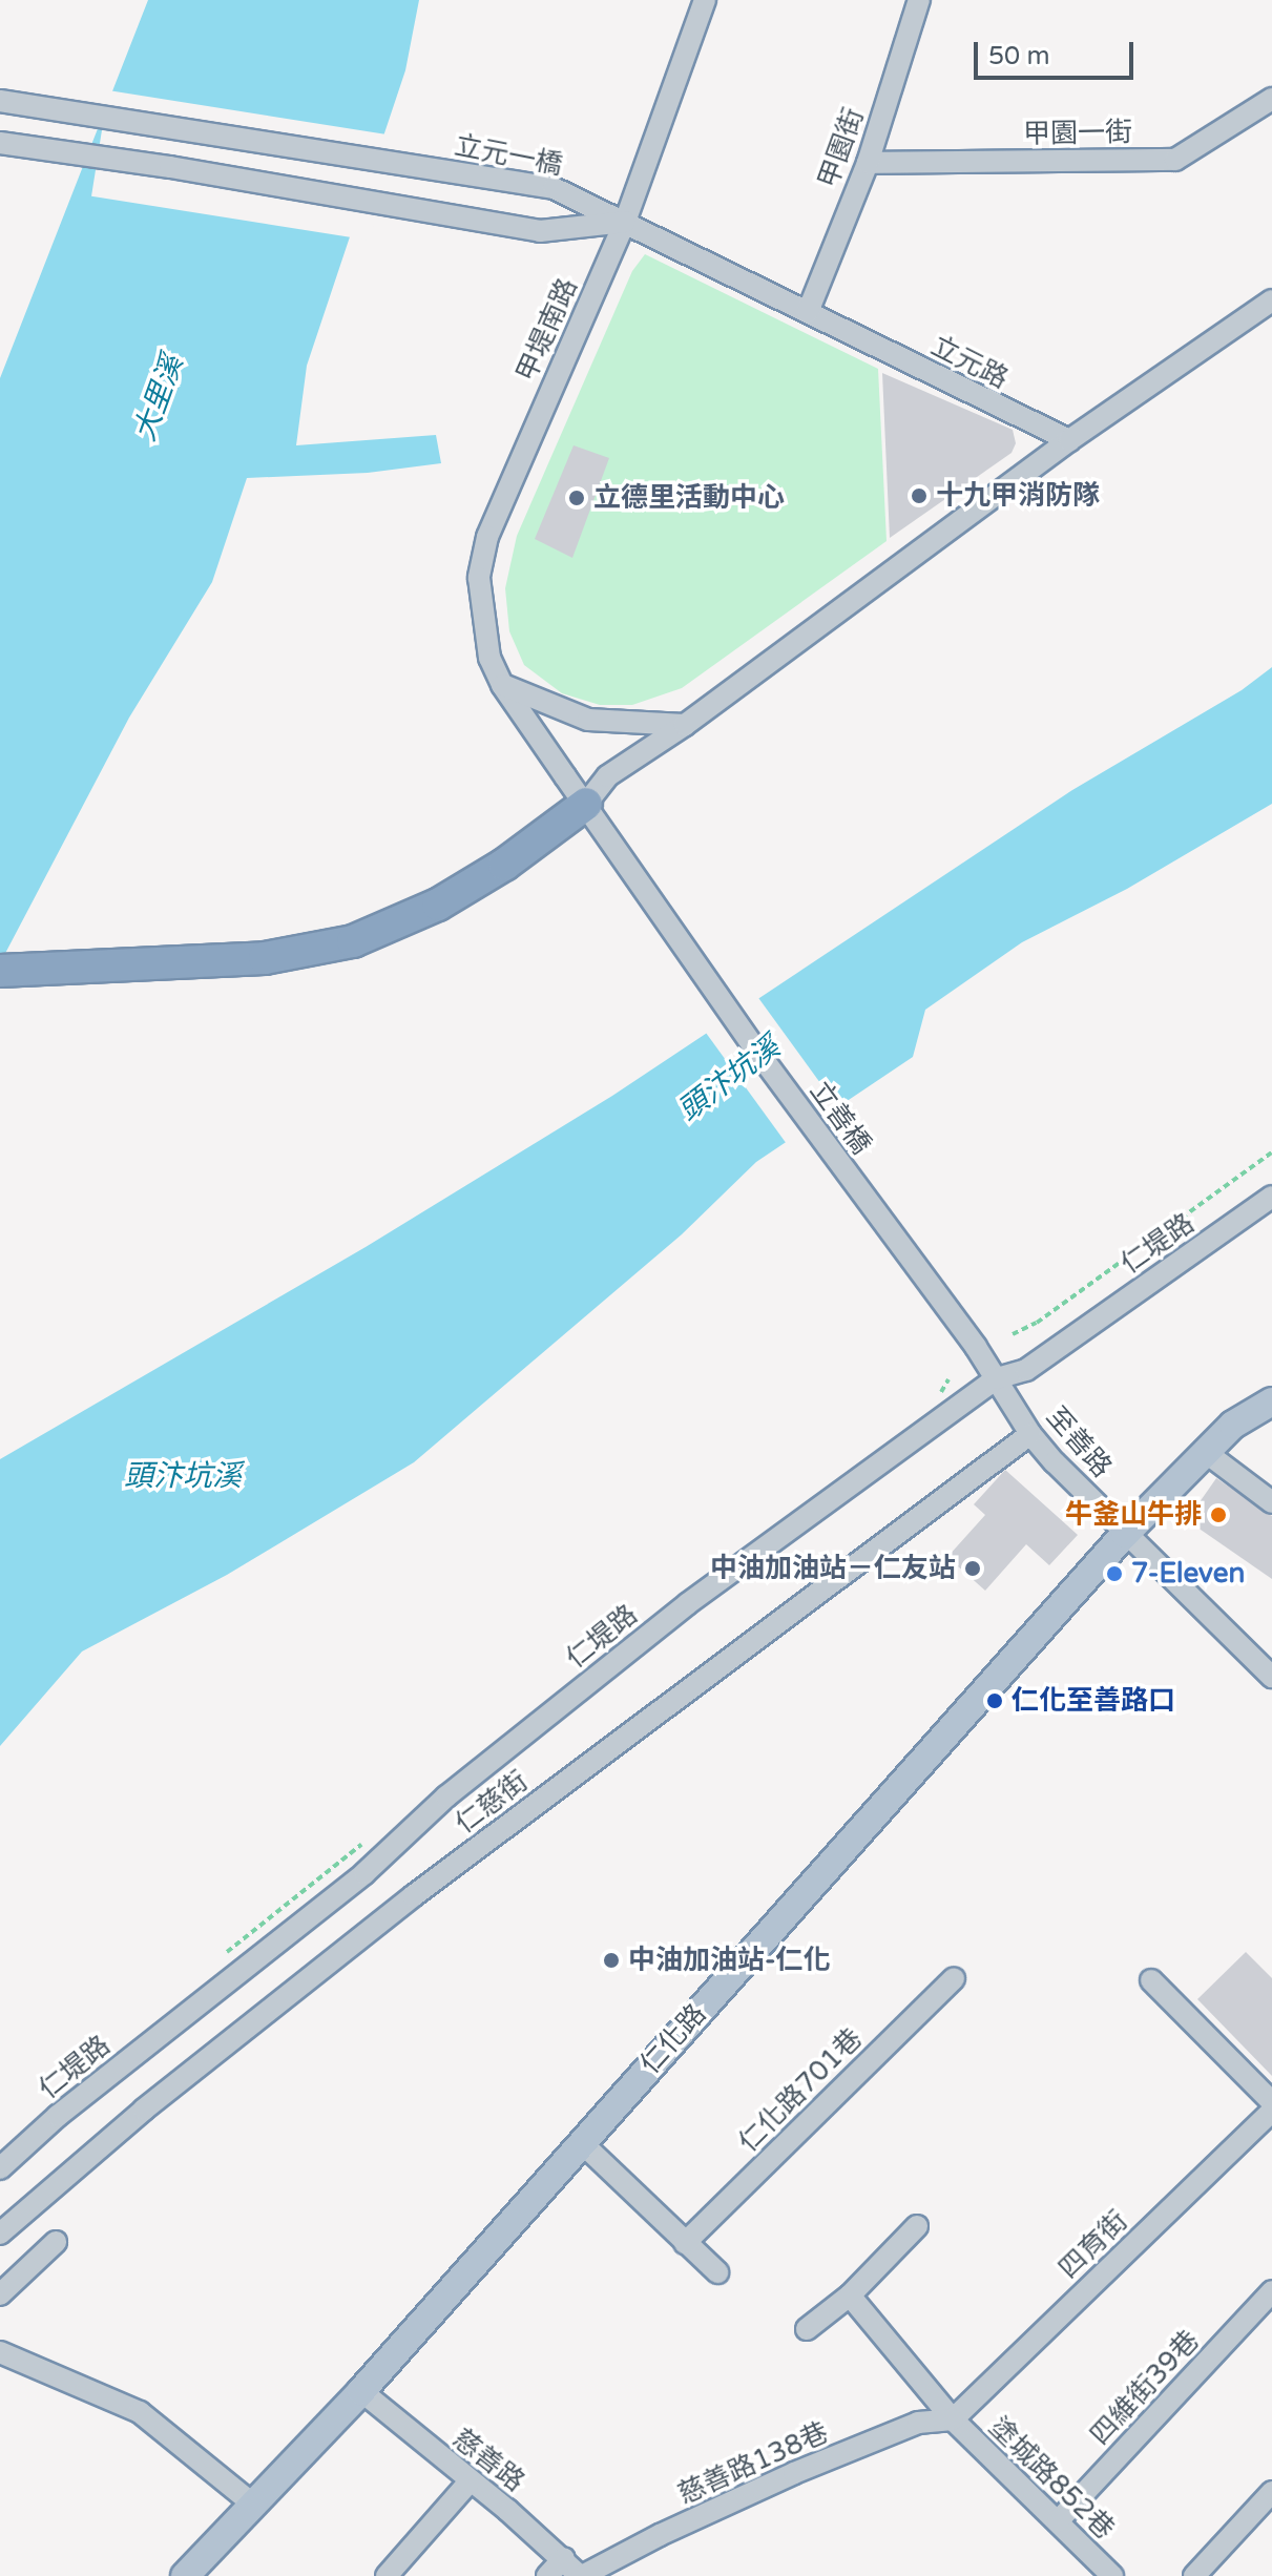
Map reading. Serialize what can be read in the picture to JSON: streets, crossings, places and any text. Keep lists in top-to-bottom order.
{
  "streets": {
    "main road": ["仁化路"],
    "street": [
      "甲園一街",
      "甲園街",
      "立元一橋",
      "甲堤南路",
      "立元路",
      "立善橋",
      "仁堤路",
      "至善路",
      "仁慈街",
      "仁化路701巷",
      "四育街",
      "四維街39巷",
      "慈善路",
      "慈善路138巷",
      "塗城路852巷"
    ]
  },
  "crossings": [
    ["甲園一街", "甲園街"],
    ["甲園街", "立元路"],
    ["立元一橋", "甲堤南路"],
    ["立元一橋", "立元路"],
    ["甲堤南路", "立元路"],
    ["甲堤南路", "立善橋"],
    ["立善橋", "仁堤路"],
    ["立善橋", "至善路"],
    ["仁堤路", "至善路"],
    ["至善路", "仁慈街"],
    ["至善路", "仁化路"],
    ["仁化路", "慈善路"],
    ["四育街", "慈善路138巷"],
    ["四育街", "塗城路852巷"],
    ["四維街39巷", "塗城路852巷"],
    ["慈善路", "慈善路138巷"],
    ["慈善路138巷", "塗城路852巷"]
  ],
  "water": ["大里溪", "頭汴坑溪"],
  "places": [
    "十九甲消防隊",
    "立德里活動中心",
    "牛釜山牛排",
    "中油加油站－仁友站",
    "7-Eleven",
    "仁化至善路口",
    "中油加油站-仁化"
  ],
  "scale_bar": "50 m"
}
